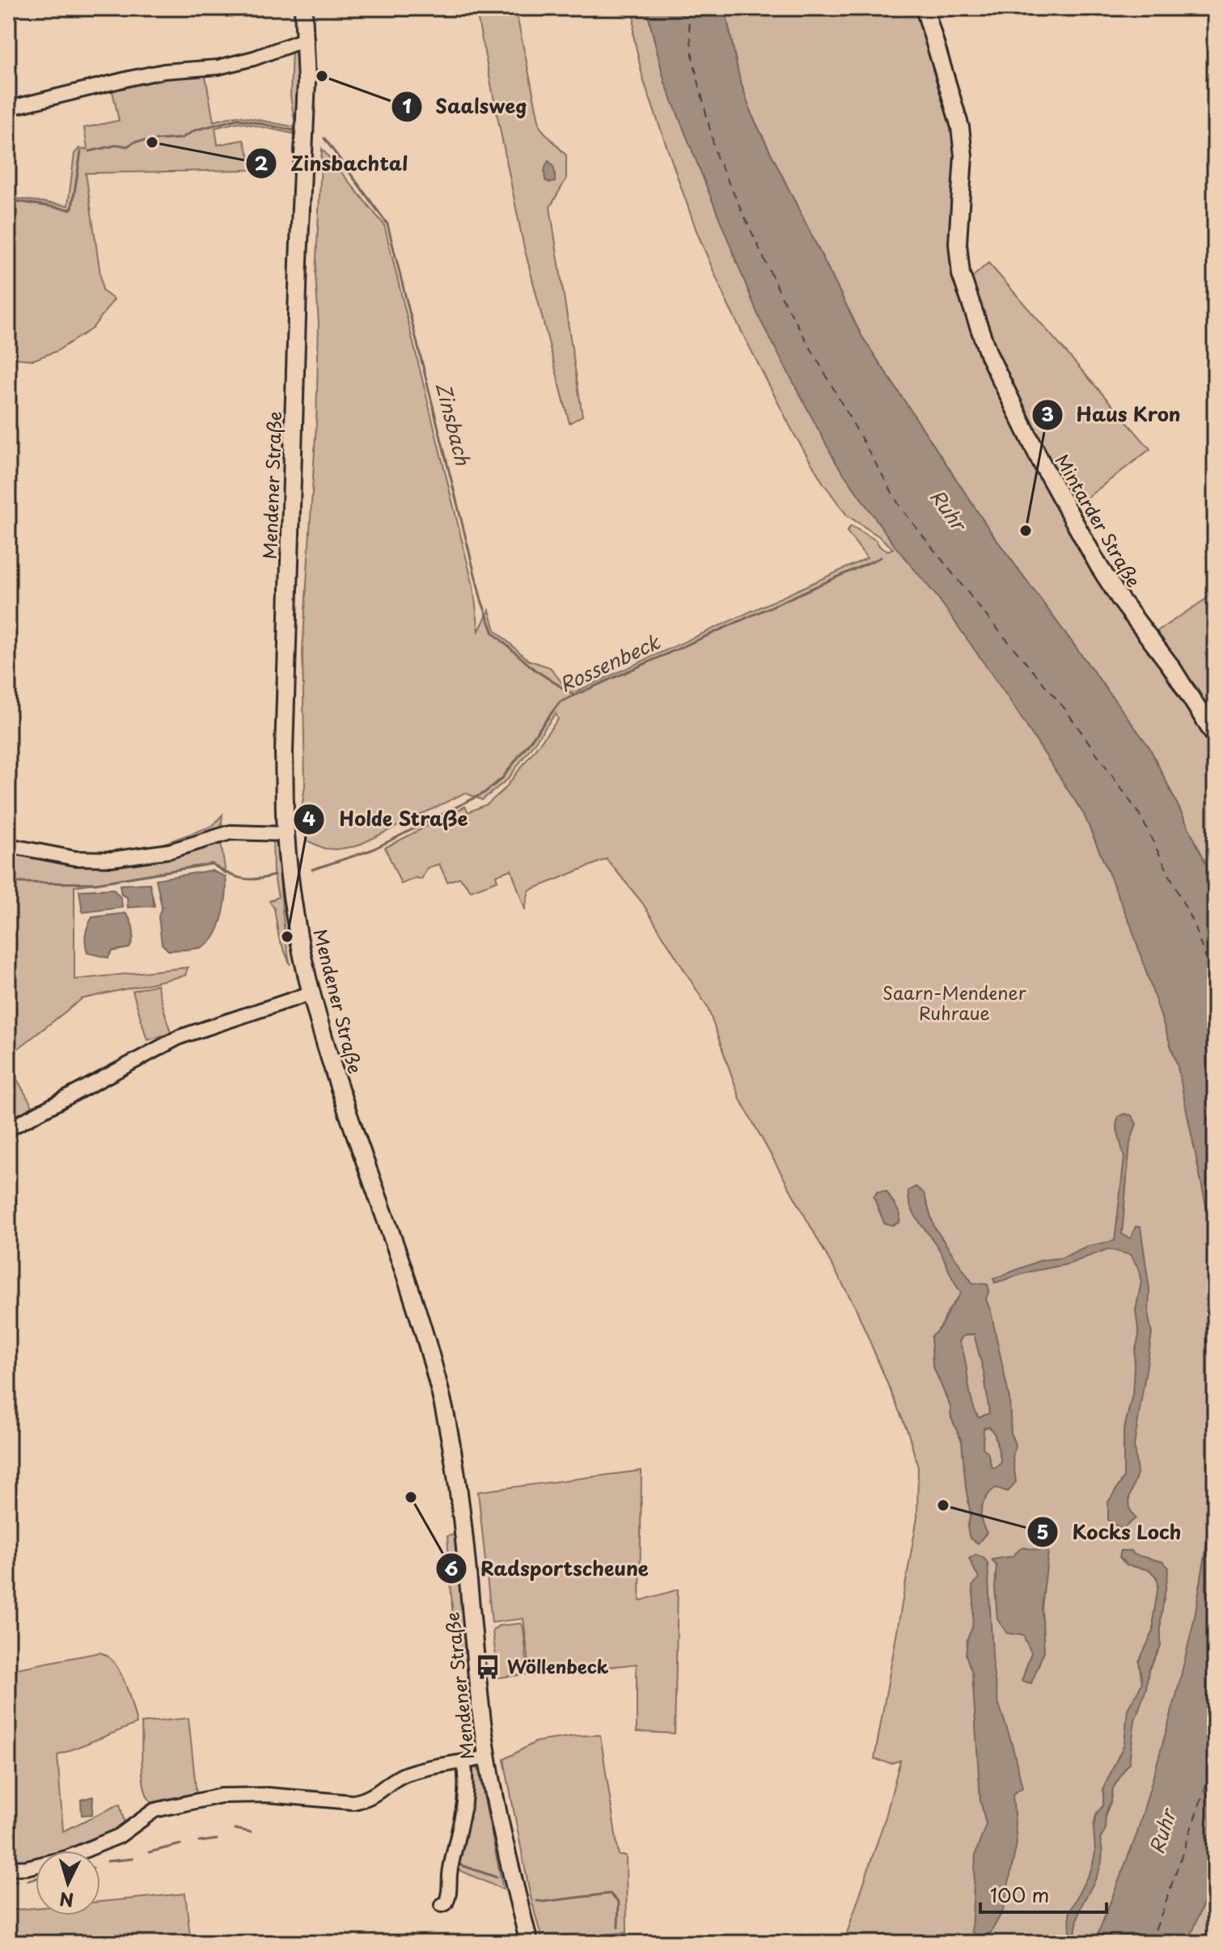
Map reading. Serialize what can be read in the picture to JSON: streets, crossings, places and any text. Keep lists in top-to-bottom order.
{
  "streets": {
    "main road": ["Mendener Straße", "Mintarder Straße"]
  },
  "water": ["Zinsbach", "Ruhr", "Rossenbeck"],
  "parks": ["Saarn-Mendener Ruhraue"],
  "places": {
    "other": [
      "Saalsweg",
      "Zinsbachtal",
      "Haus Kron",
      "Holde Straße",
      "Radsportscheune",
      "Kocks Loch"
    ],
    "bus stop": ["Wöllenbeck"]
  },
  "scale_bar": "100 m",
  "north": "bottom"
}
